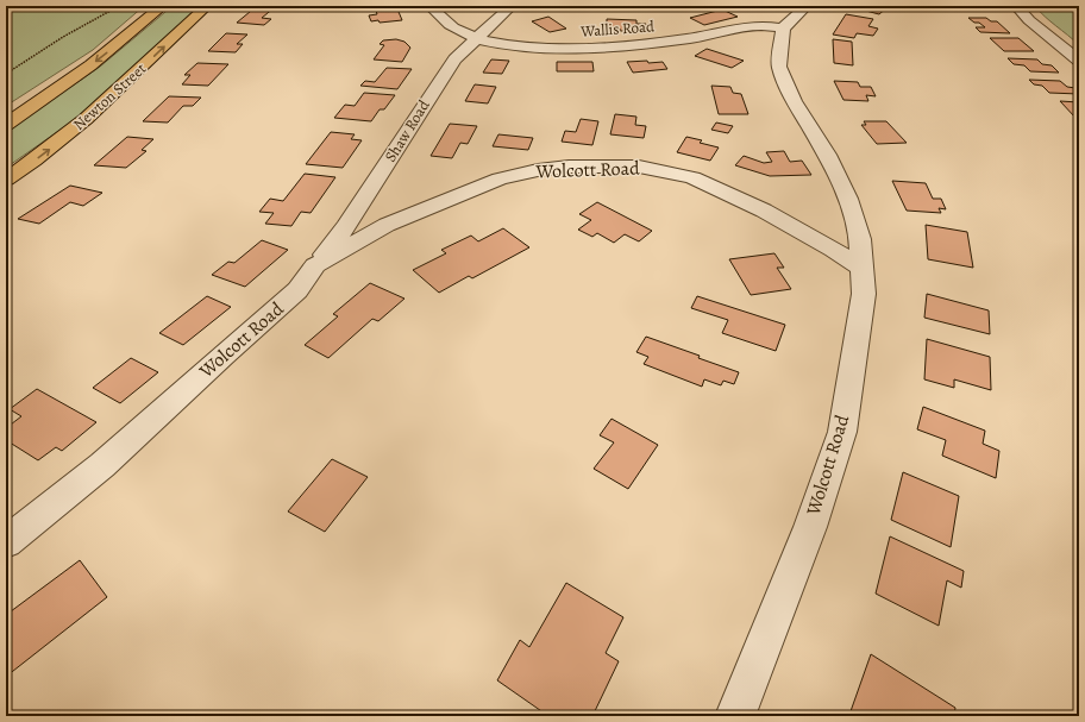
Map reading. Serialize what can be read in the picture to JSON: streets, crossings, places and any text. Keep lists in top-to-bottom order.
{
  "streets": {
    "main road": ["Newton Street"],
    "street": ["Wallis Road", "Shaw Road", "Wolcott Road"]
  },
  "crossings": [
    ["Wallis Road", "Shaw Road"],
    ["Shaw Road", "Wolcott Road"]
  ]
}
